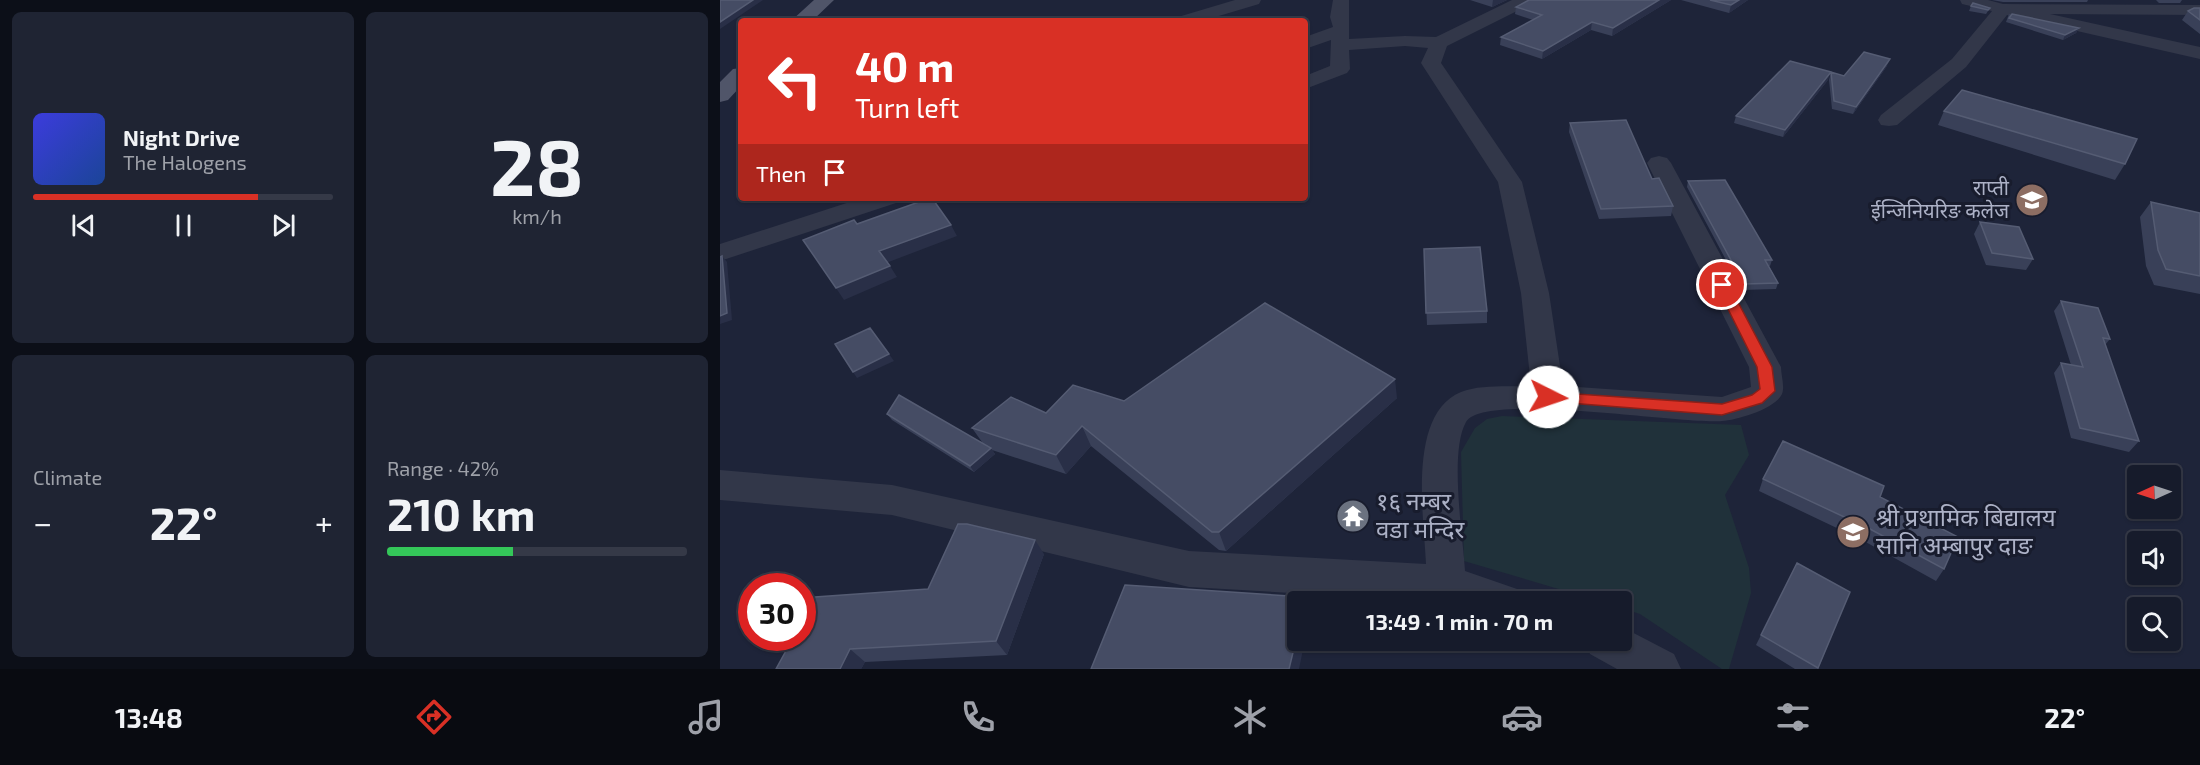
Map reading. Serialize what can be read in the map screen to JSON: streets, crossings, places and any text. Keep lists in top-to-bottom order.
{
  "places": {
    "school or university": ["राप्ती ईन्जिनियरिङ कलेज", "श्री प्रथामिक बिद्यालय सानि अम्बापुर दाङ"],
    "temple": ["१६ नम्बर वडा मन्दिर"]
  },
  "north": "left",
  "page": {
    "tile": [
      ["28", "km/h"],
      "Climate",
      ["Range · 42%", "210 km"]
    ],
    "turn": ["40 m", "Turn left"],
    "song": ["Night Drive", "The Halogens"],
    "then": "Then",
    "heat": ["−", "22°", "+"],
    "limit": "30",
    "trip": "13:49 · 1 min · 70 m",
    "tabs": ["13:48", "22°"]
  }
}
